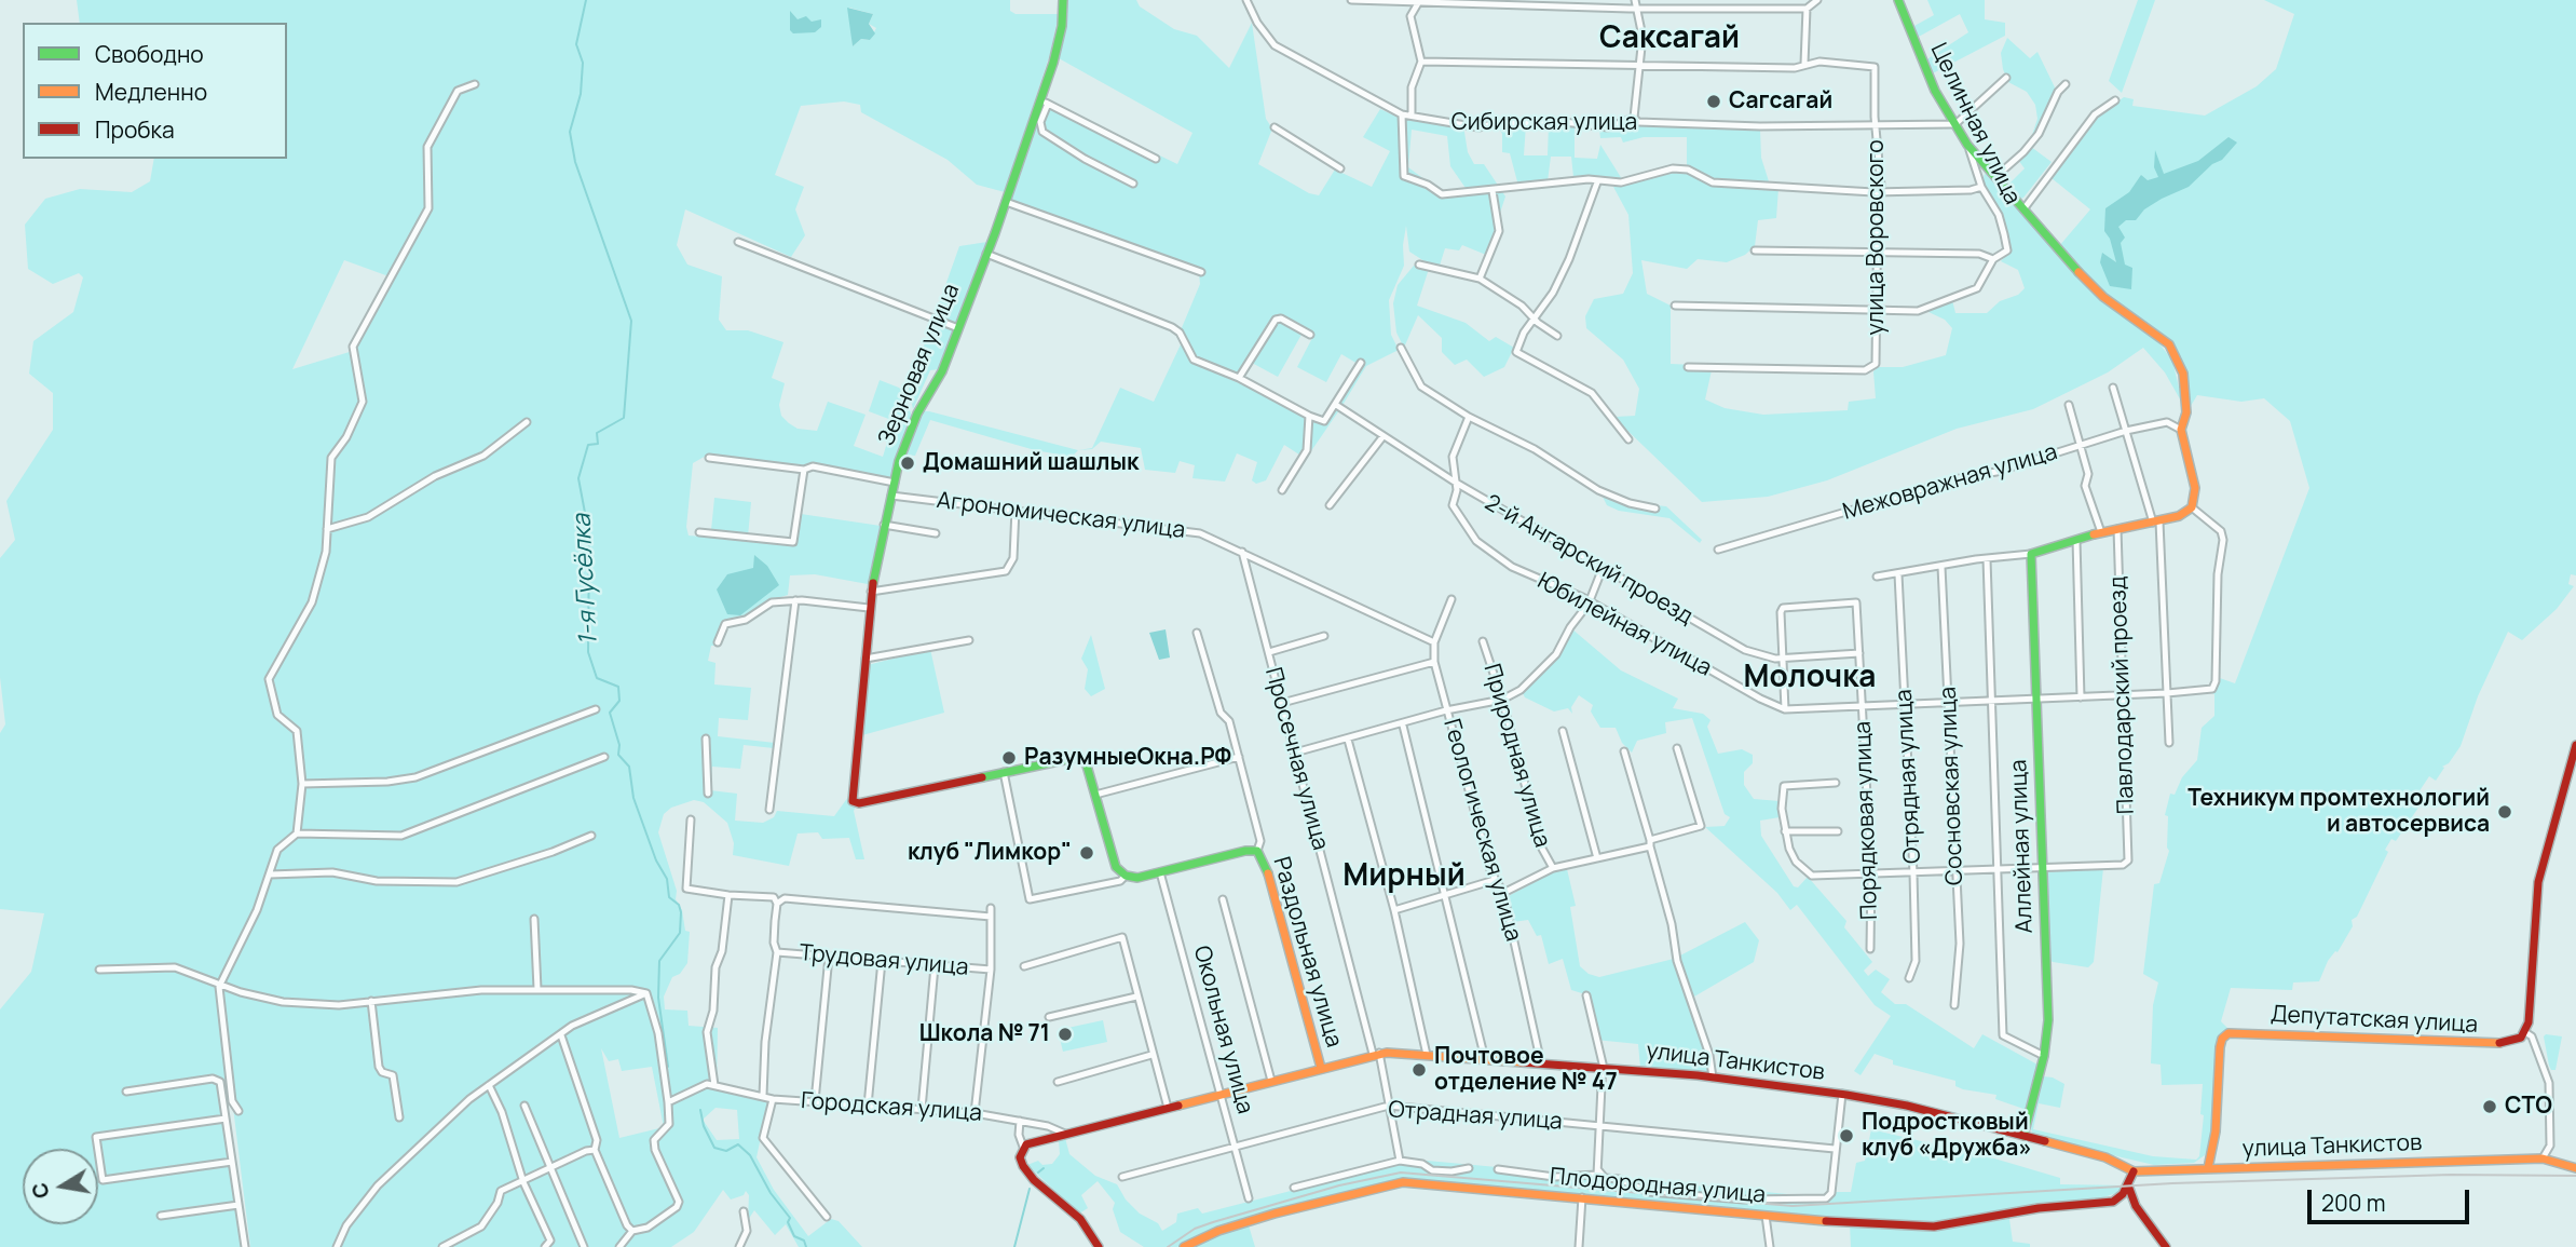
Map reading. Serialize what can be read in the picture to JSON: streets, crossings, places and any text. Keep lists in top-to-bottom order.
{
  "streets": {
    "main road": [
      "Целинная улица",
      "Зерновая улица",
      "Аллейная улица",
      "Раздольная улица",
      "Депутатская улица",
      "улица Танкистов",
      "Плодородная улица"
    ],
    "street": [
      "Сибирская улица",
      "улица Воровского",
      "Межовражная улица",
      "Агрономическая улица",
      "2-й Ангарский проезд",
      "Юбилейная улица",
      "Павлодарский проезд",
      "Природная улица",
      "Просечная улица",
      "Отрядная улица",
      "Сосновская улица",
      "Порядковая улица",
      "Геологическая улица",
      "Трудовая улица",
      "Окольная улица",
      "Городская улица",
      "Отрадная улица"
    ]
  },
  "crossings": [
    ["Сибирская улица", "Целинная улица"],
    ["Сибирская улица", "улица Воровского"],
    ["Зерновая улица", "Агрономическая улица"],
    ["Агрономическая улица", "Просечная улица"],
    ["Агрономическая улица", "Геологическая улица"],
    ["2-й Ангарский проезд", "Юбилейная улица"],
    ["2-й Ангарский проезд", "Порядковая улица"],
    ["Юбилейная улица", "Павлодарский проезд"],
    ["Юбилейная улица", "Отрядная улица"],
    ["Юбилейная улица", "Сосновская улица"],
    ["Юбилейная улица", "Порядковая улица"],
    ["Юбилейная улица", "Аллейная улица"],
    ["Павлодарский проезд", "Аллейная улица"],
    ["Просечная улица", "улица Танкистов"],
    ["Просечная улица", "Отрадная улица"],
    ["Геологическая улица", "улица Танкистов"],
    ["Аллейная улица", "улица Танкистов"],
    ["Раздольная улица", "улица Танкистов"],
    ["Депутатская улица", "улица Танкистов"],
    ["Окольная улица", "улица Танкистов"],
    ["Окольная улица", "Отрадная улица"],
    ["улица Танкистов", "Городская улица"]
  ],
  "districts": ["Саксагай", "Молочка", "Мирный"],
  "water": ["1-я Гусёлка"],
  "places": [
    "Сагсагай",
    "Домашний шашлык",
    "РазумныеОкна.РФ",
    "Техникум промтехнологий и автосервиса",
    "клуб \"Лимкор\"",
    "Школа № 71",
    "Почтовое отделение № 47",
    "СТО",
    "Подростковый клуб «Дружба»"
  ],
  "legend": ["Свободно", "Медленно", "Пробка"],
  "scale_bar": "200 m",
  "north": "left"
}
